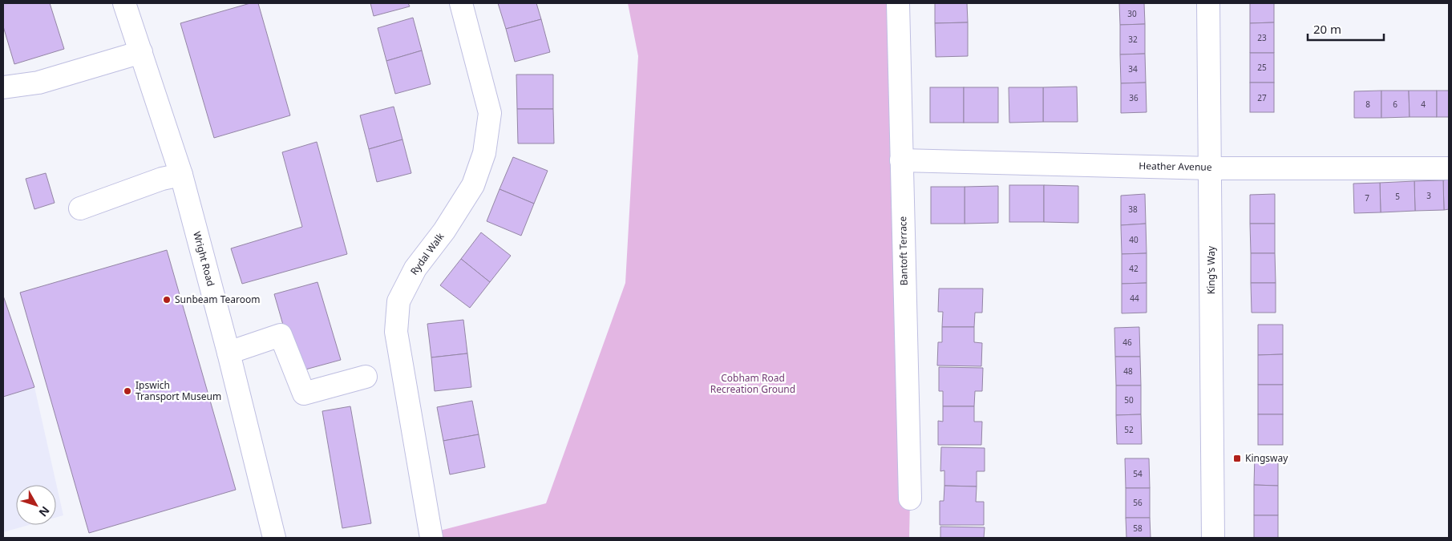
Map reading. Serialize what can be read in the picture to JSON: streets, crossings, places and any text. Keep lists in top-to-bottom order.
{
  "streets": {
    "street": [
      "Heather Avenue",
      "Bantoft Terrace",
      "Rydal Walk",
      "Wright Road",
      "King's Way"
    ]
  },
  "crossings": [
    ["Heather Avenue", "Bantoft Terrace"],
    ["Heather Avenue", "King's Way"]
  ],
  "parks": ["Cobham Road Recreation Ground"],
  "places": {
    "other": ["Sunbeam Tearoom", "Ipswich Transport Museum"],
    "transit": ["Kingsway"]
  },
  "house_numbers": [
    "30",
    "23",
    "32",
    "25",
    "34",
    "36",
    "27",
    "8",
    "6",
    "4",
    "3",
    "5",
    "7",
    "38",
    "40",
    "42",
    "44",
    "46",
    "48",
    "50",
    "52",
    "54",
    "56",
    "58"
  ],
  "scale_bar": "20 m",
  "north": "bottom right"
}
